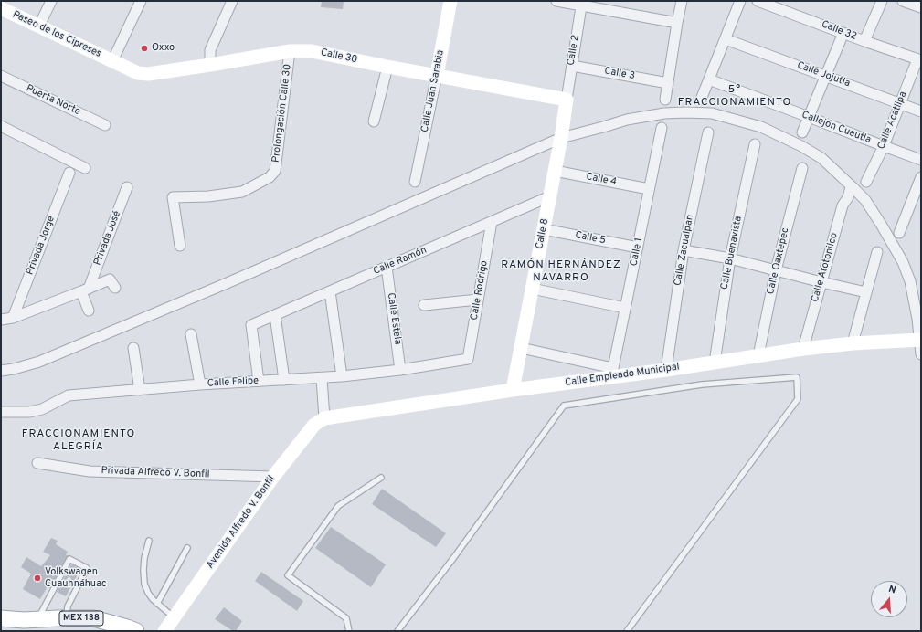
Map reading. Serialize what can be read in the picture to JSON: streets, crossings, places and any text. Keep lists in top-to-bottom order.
{
  "streets": {
    "main road": ["MEX 138"],
    "street": [
      "Calle 32",
      "Paseo de los Cipreses",
      "Calle 2",
      "Calle 30",
      "Calle 3",
      "Calle Jojutla",
      "Calle Juan Sarabia",
      "Puerta Norte",
      "Prolongación Calle 30",
      "Calle Acatlipa",
      "Callejón Cuautla",
      "Calle 4",
      "Calle 8",
      "Privada José",
      "Calle 5",
      "Privada Jorge",
      "Calle Zacualpan",
      "Calle 1",
      "Calle Buenavista",
      "Calle Ramón",
      "Calle Oaxtepec",
      "Calle Atotonilco",
      "Calle Rodrigo",
      "Calle Estela",
      "Calle Empleado Municipal",
      "Calle Felipe",
      "Privada Alfredo V. Bonfil",
      "Avenida Alfredo V. Bonfil"
    ]
  },
  "crossings": [
    ["Calle 32", "Calle Acatlipa"],
    ["Paseo de los Cipreses", "Calle 30"],
    ["Calle 2", "Calle 30"],
    ["Calle 2", "Calle 3"],
    ["Calle 2", "Calle 8"],
    ["Calle 30", "Calle Juan Sarabia"],
    ["Calle 30", "Prolongación Calle 30"],
    ["Calle 30", "Calle 8"],
    ["Calle Jojutla", "Calle Acatlipa"],
    ["Calle Acatlipa", "Callejón Cuautla"],
    ["Calle 4", "Calle 8"],
    ["Calle 4", "Calle 1"],
    ["Calle 8", "Calle 5"],
    ["Calle 8", "Calle Ramón"],
    ["Calle 8", "Calle Empleado Municipal"],
    ["Calle 5", "Calle 1"],
    ["Calle Zacualpan", "Calle Empleado Municipal"],
    ["Calle 1", "Calle Empleado Municipal"],
    ["Calle Buenavista", "Calle Empleado Municipal"],
    ["Calle Ramón", "Calle Rodrigo"],
    ["Calle Ramón", "Calle Estela"],
    ["Calle Ramón", "Calle Felipe"],
    ["Calle Oaxtepec", "Calle Empleado Municipal"],
    ["Calle Atotonilco", "Calle Empleado Municipal"],
    ["Calle Rodrigo", "Calle Felipe"],
    ["Calle Estela", "Calle Felipe"],
    ["Calle Empleado Municipal", "Avenida Alfredo V. Bonfil"],
    ["Privada Alfredo V. Bonfil", "Avenida Alfredo V. Bonfil"]
  ],
  "districts": ["5° FRACCIONAMIENTO", "RAMÓN HERNÁNDEZ NAVARRO", "FRACCIONAMIENTO ALEGRÍA"],
  "places": ["Oxxo", "Volkswagen Cuauhnáhuac"],
  "north": "top"
}
